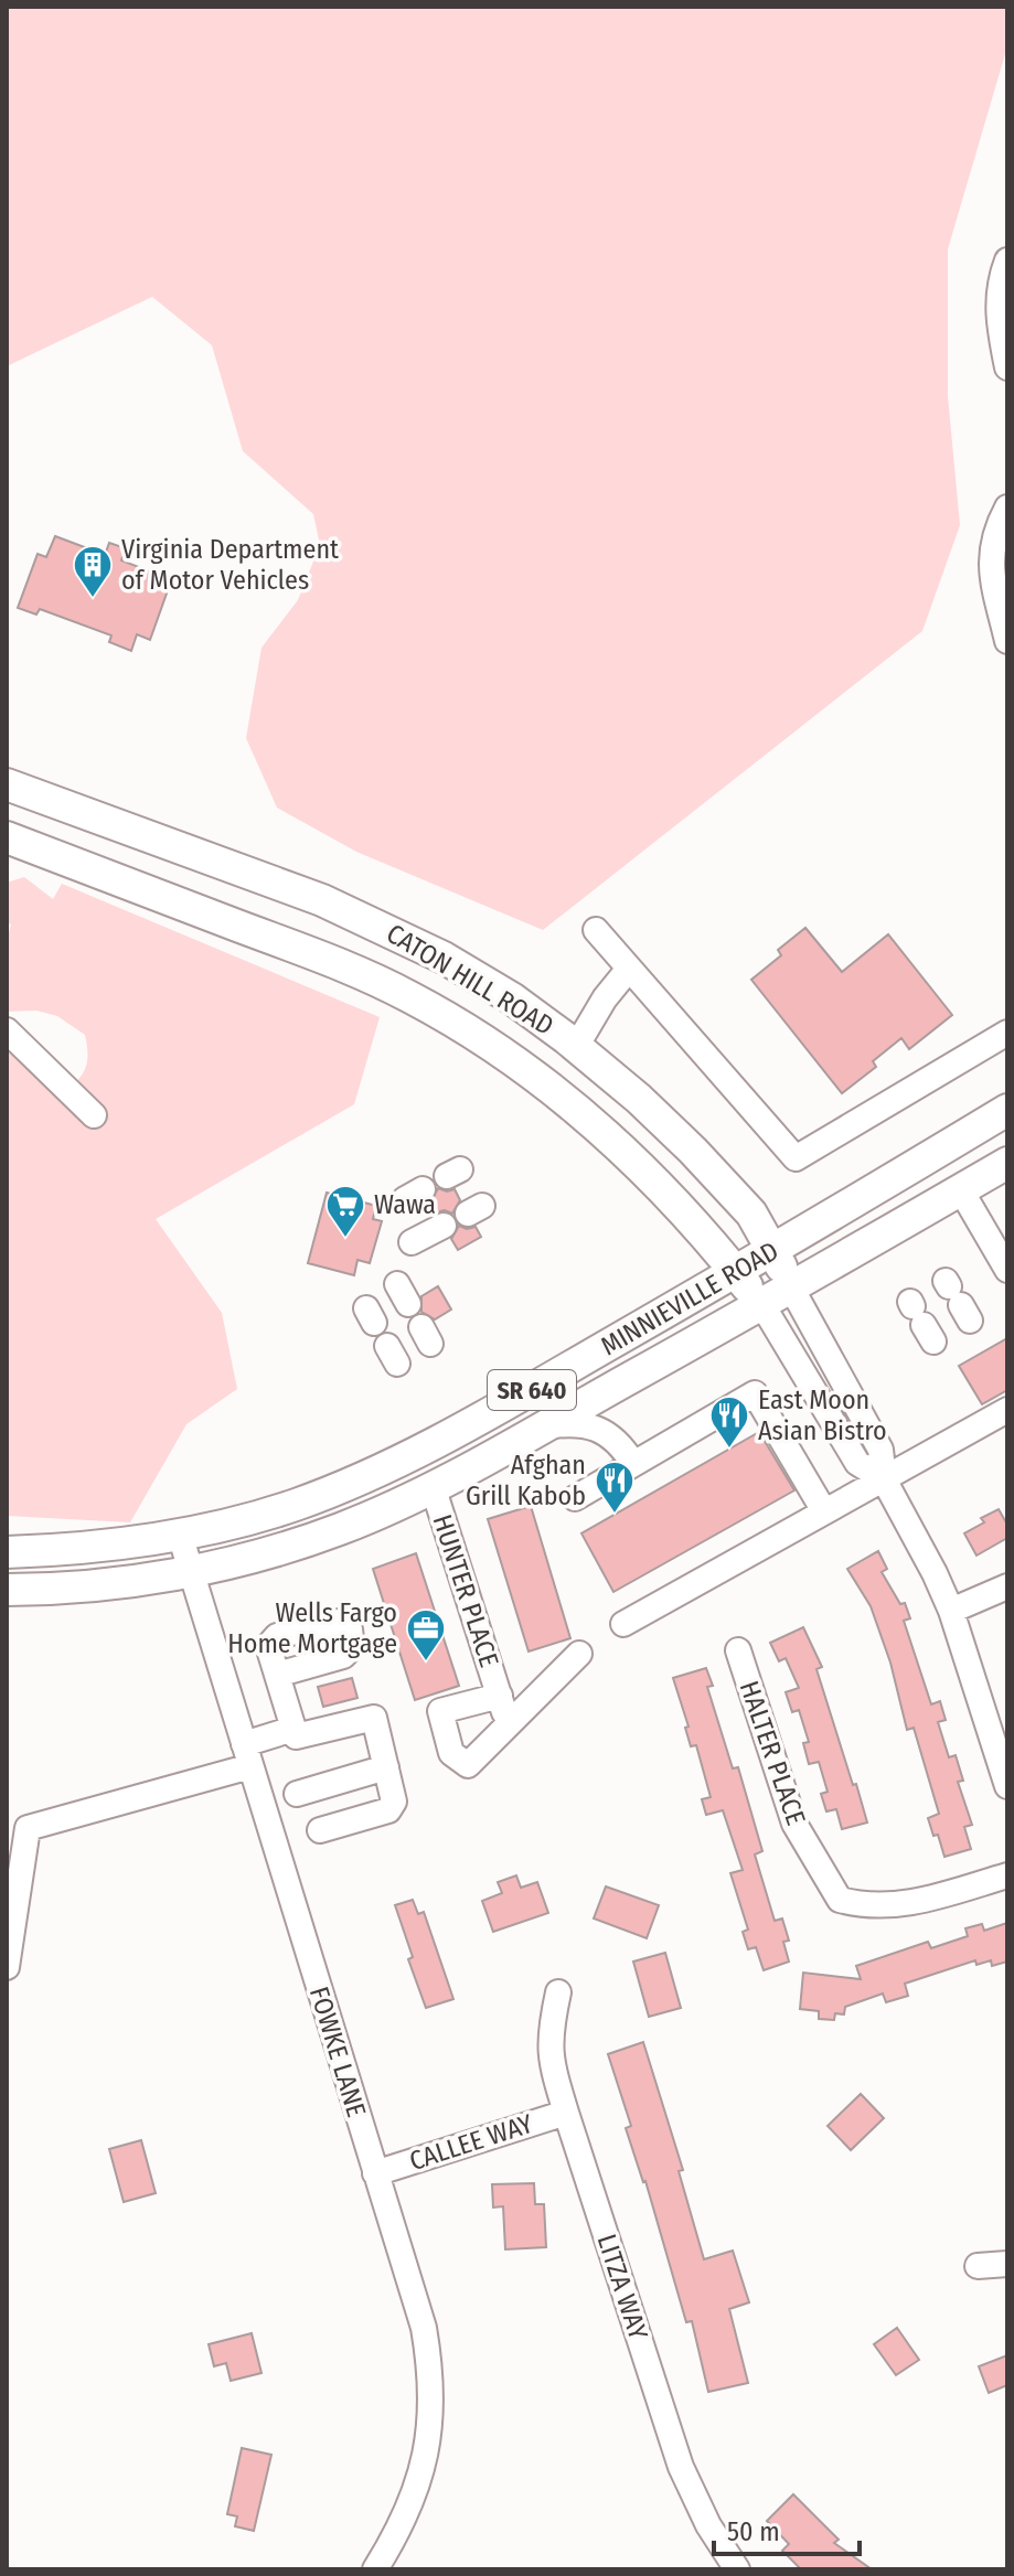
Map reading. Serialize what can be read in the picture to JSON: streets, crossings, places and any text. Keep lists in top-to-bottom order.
{
  "streets": {
    "main road": ["CATON HILL ROAD", "MINNIEVILLE ROAD", "SR 640"],
    "street": [
      "HUNTER PLACE",
      "HALTER PLACE",
      "FOWKE LANE",
      "CALLEE WAY",
      "LITZA WAY"
    ]
  },
  "crossings": [
    ["CATON HILL ROAD", "MINNIEVILLE ROAD"],
    ["MINNIEVILLE ROAD", "HUNTER PLACE"],
    ["MINNIEVILLE ROAD", "FOWKE LANE"],
    ["FOWKE LANE", "CALLEE WAY"],
    ["CALLEE WAY", "LITZA WAY"]
  ],
  "places": {
    "building": ["Virginia Department of Motor Vehicles"],
    "supermarket": ["Wawa"],
    "restaurant": ["East Moon Asian Bistro", "Afghan Grill Kabob"],
    "office": ["Wells Fargo Home Mortgage"]
  },
  "scale_bar": "50 m"
}
